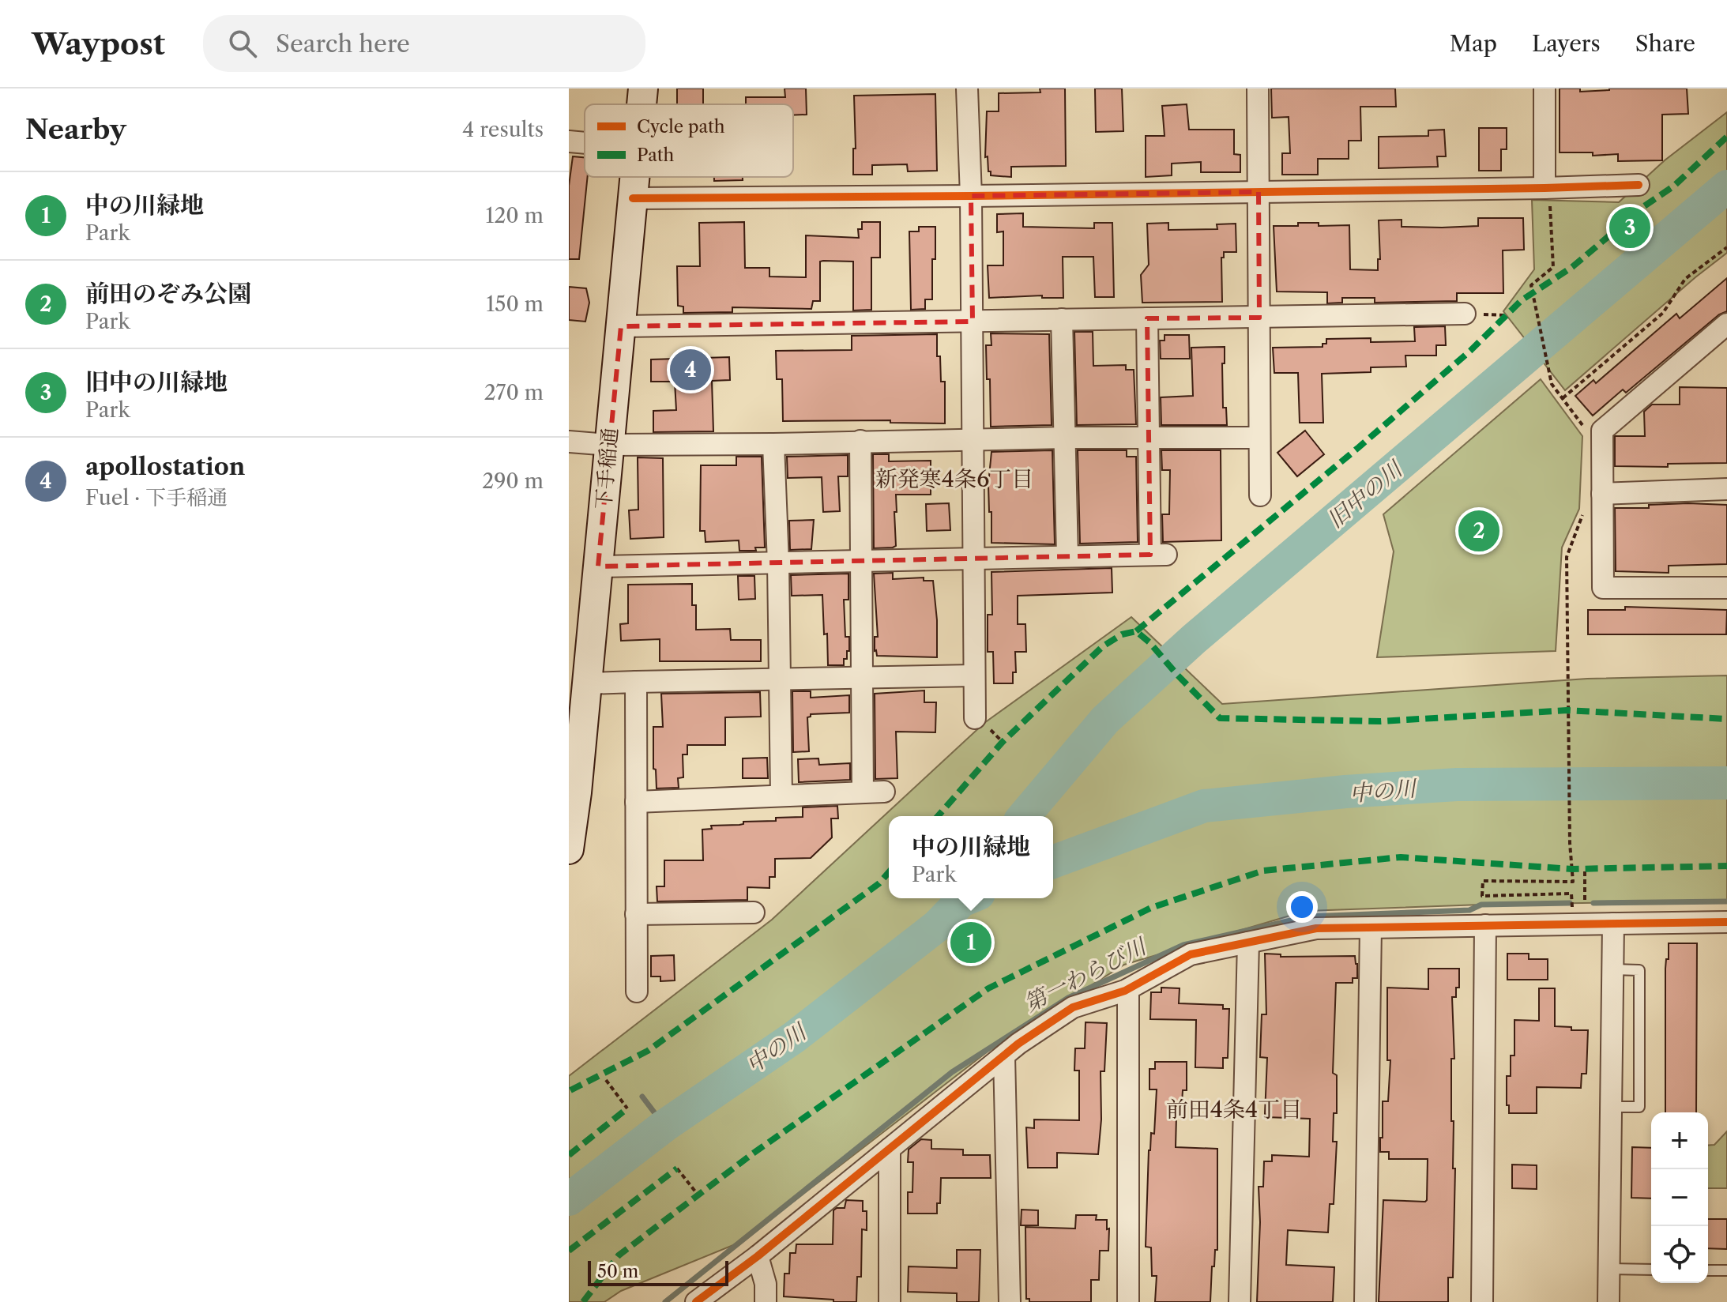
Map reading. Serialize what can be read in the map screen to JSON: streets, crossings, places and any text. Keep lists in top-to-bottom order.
{
  "streets": {
    "main road": ["下手稲通"]
  },
  "districts": ["新発寒4条6丁目", "前田4条4丁目"],
  "water": ["旧中の川", "中の川", "第一わらび川"],
  "legend": ["Cycle path", "Path"],
  "scale_bar": "50 m",
  "page": {
    "header": "Waypost",
    "search": "Search here",
    "nav": ["Map", "Layers", "Share"],
    "heading": ["Nearby", "4 results"],
    "list": [
      {
        "mark": "1",
        "name": "中の川緑地",
        "note": "Park",
        "value": "120 m"
      },
      {
        "mark": "2",
        "name": "前田のぞみ公園",
        "note": "Park",
        "value": "150 m"
      },
      {
        "mark": "3",
        "name": "旧中の川緑地",
        "note": "Park",
        "value": "270 m"
      },
      {
        "mark": "4",
        "name": "apollostation",
        "note": "Fuel · 下手稲通",
        "value": "290 m"
      }
    ],
    "pins": [
      "3",
      "4",
      "2",
      "1"
    ],
    "popup": ["中の川緑地", "Park"],
    "map_buttons": ["+", "−"],
    "scale": "50 m"
  }
}
